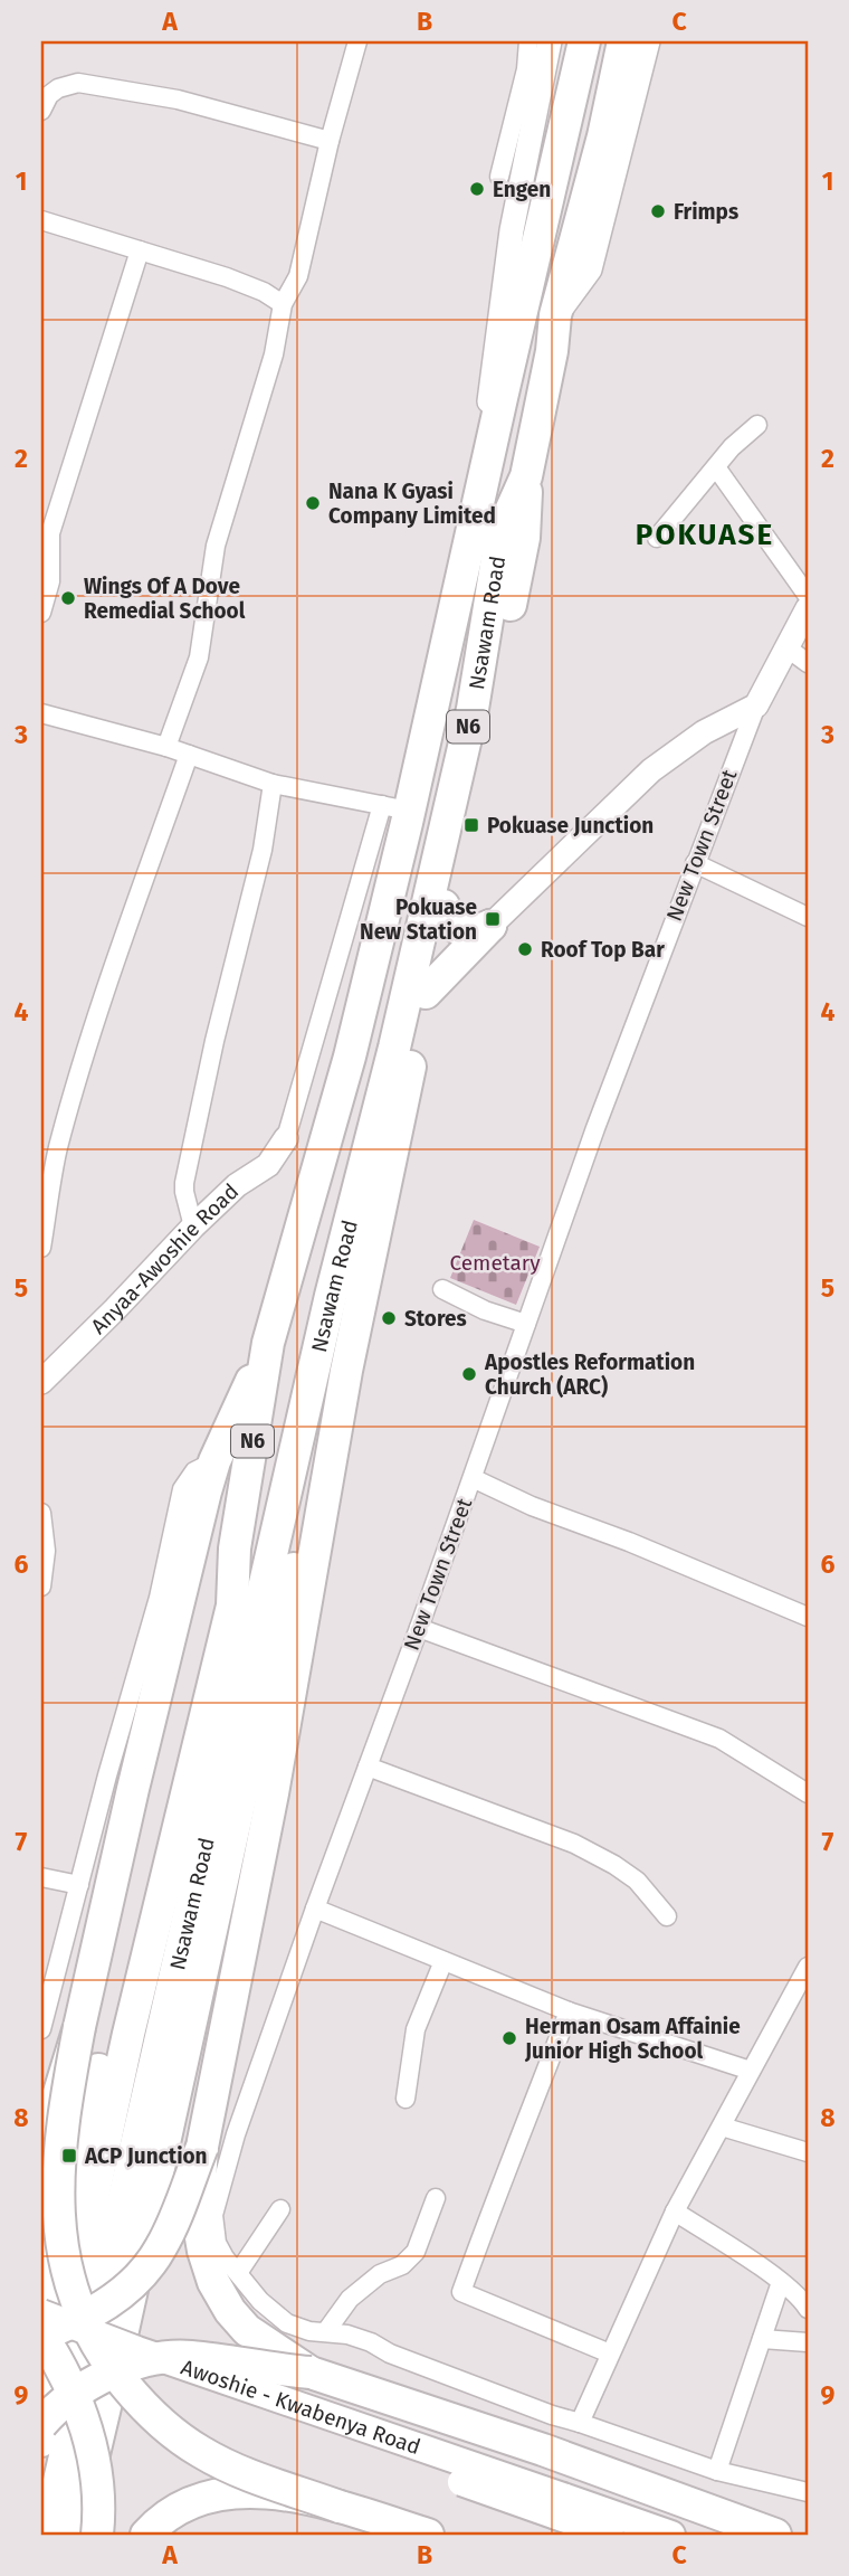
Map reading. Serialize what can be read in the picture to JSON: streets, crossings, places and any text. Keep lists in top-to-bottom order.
{
  "streets": {
    "highway": ["Nsawam Road", "N6"],
    "main road": ["Awoshie - Kwabenya Road"],
    "street": ["New Town Street", "Anyaa-Awoshie Road"]
  },
  "districts": ["POKUASE"],
  "parks": ["Cemetary"],
  "places": {
    "other": [
      "Engen",
      "Frimps",
      "Nana K Gyasi Company Limited",
      "Wings Of A Dove Remedial School",
      "Roof Top Bar",
      "Stores",
      "Apostles Reformation Church (ARC)",
      "Herman Osam Affainie Junior High School"
    ],
    "transit": ["Pokuase Junction", "Pokuase New Station", "ACP Junction"]
  },
  "grid": {
    "columns": ["A", "B", "C"],
    "rows": [
      "1",
      "2",
      "3",
      "4",
      "5",
      "6",
      "7",
      "8",
      "9"
    ]
  }
}
